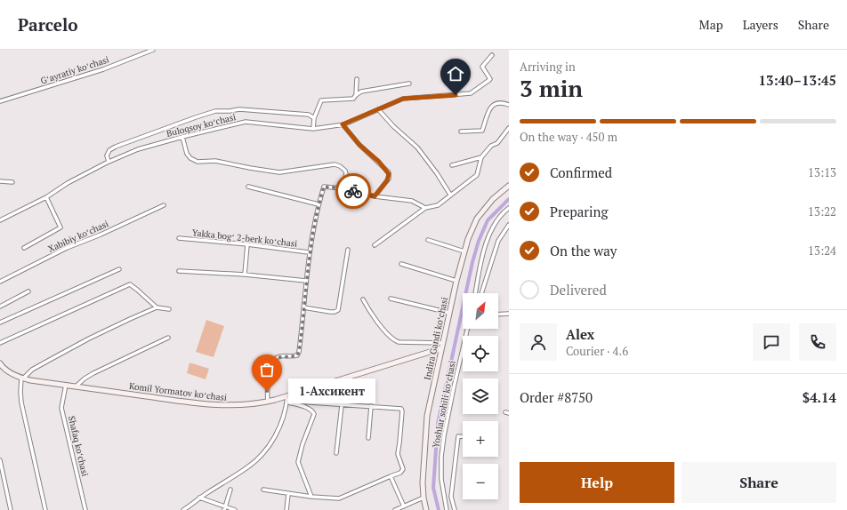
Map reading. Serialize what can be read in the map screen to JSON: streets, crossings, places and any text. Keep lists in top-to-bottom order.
{
  "streets": {
    "street": [
      "Gʻayratiy koʻchasi",
      "Buloqsoy koʻchasi",
      "Xabibiy koʻchasi",
      "Yakka bogʻ 2-berk koʻchasi",
      "Indira Gandi koʻchasi",
      "Komil Yormatov koʻchasi",
      "Yoshlar sohili koʻchasi",
      "Shafaq koʻchasi"
    ]
  },
  "crossings": [
    ["Indira Gandi koʻchasi", "Komil Yormatov koʻchasi"],
    ["Komil Yormatov koʻchasi", "Shafaq koʻchasi"]
  ],
  "places": ["1-Ахсикент"],
  "north": "top right",
  "page": {
    "header": "Parcelo",
    "nav": ["Map", "Layers", "Share"],
    "heading": ["3 min", "Arriving in", "13:40–13:45"],
    "panel": [
      "Alex",
      "Courier · 4.6",
      "Order #8750",
      "$4.14"
    ],
    "bar": "On the way · 450 m",
    "list": [
      ["Confirmed", "13:13"],
      ["Preparing", "13:22"],
      ["On the way", "13:24"],
      "Delivered"
    ],
    "map_buttons": ["+", "−"],
    "bubble": "1-Ахсикент",
    "buttons": ["Help", "Share"]
  }
}
